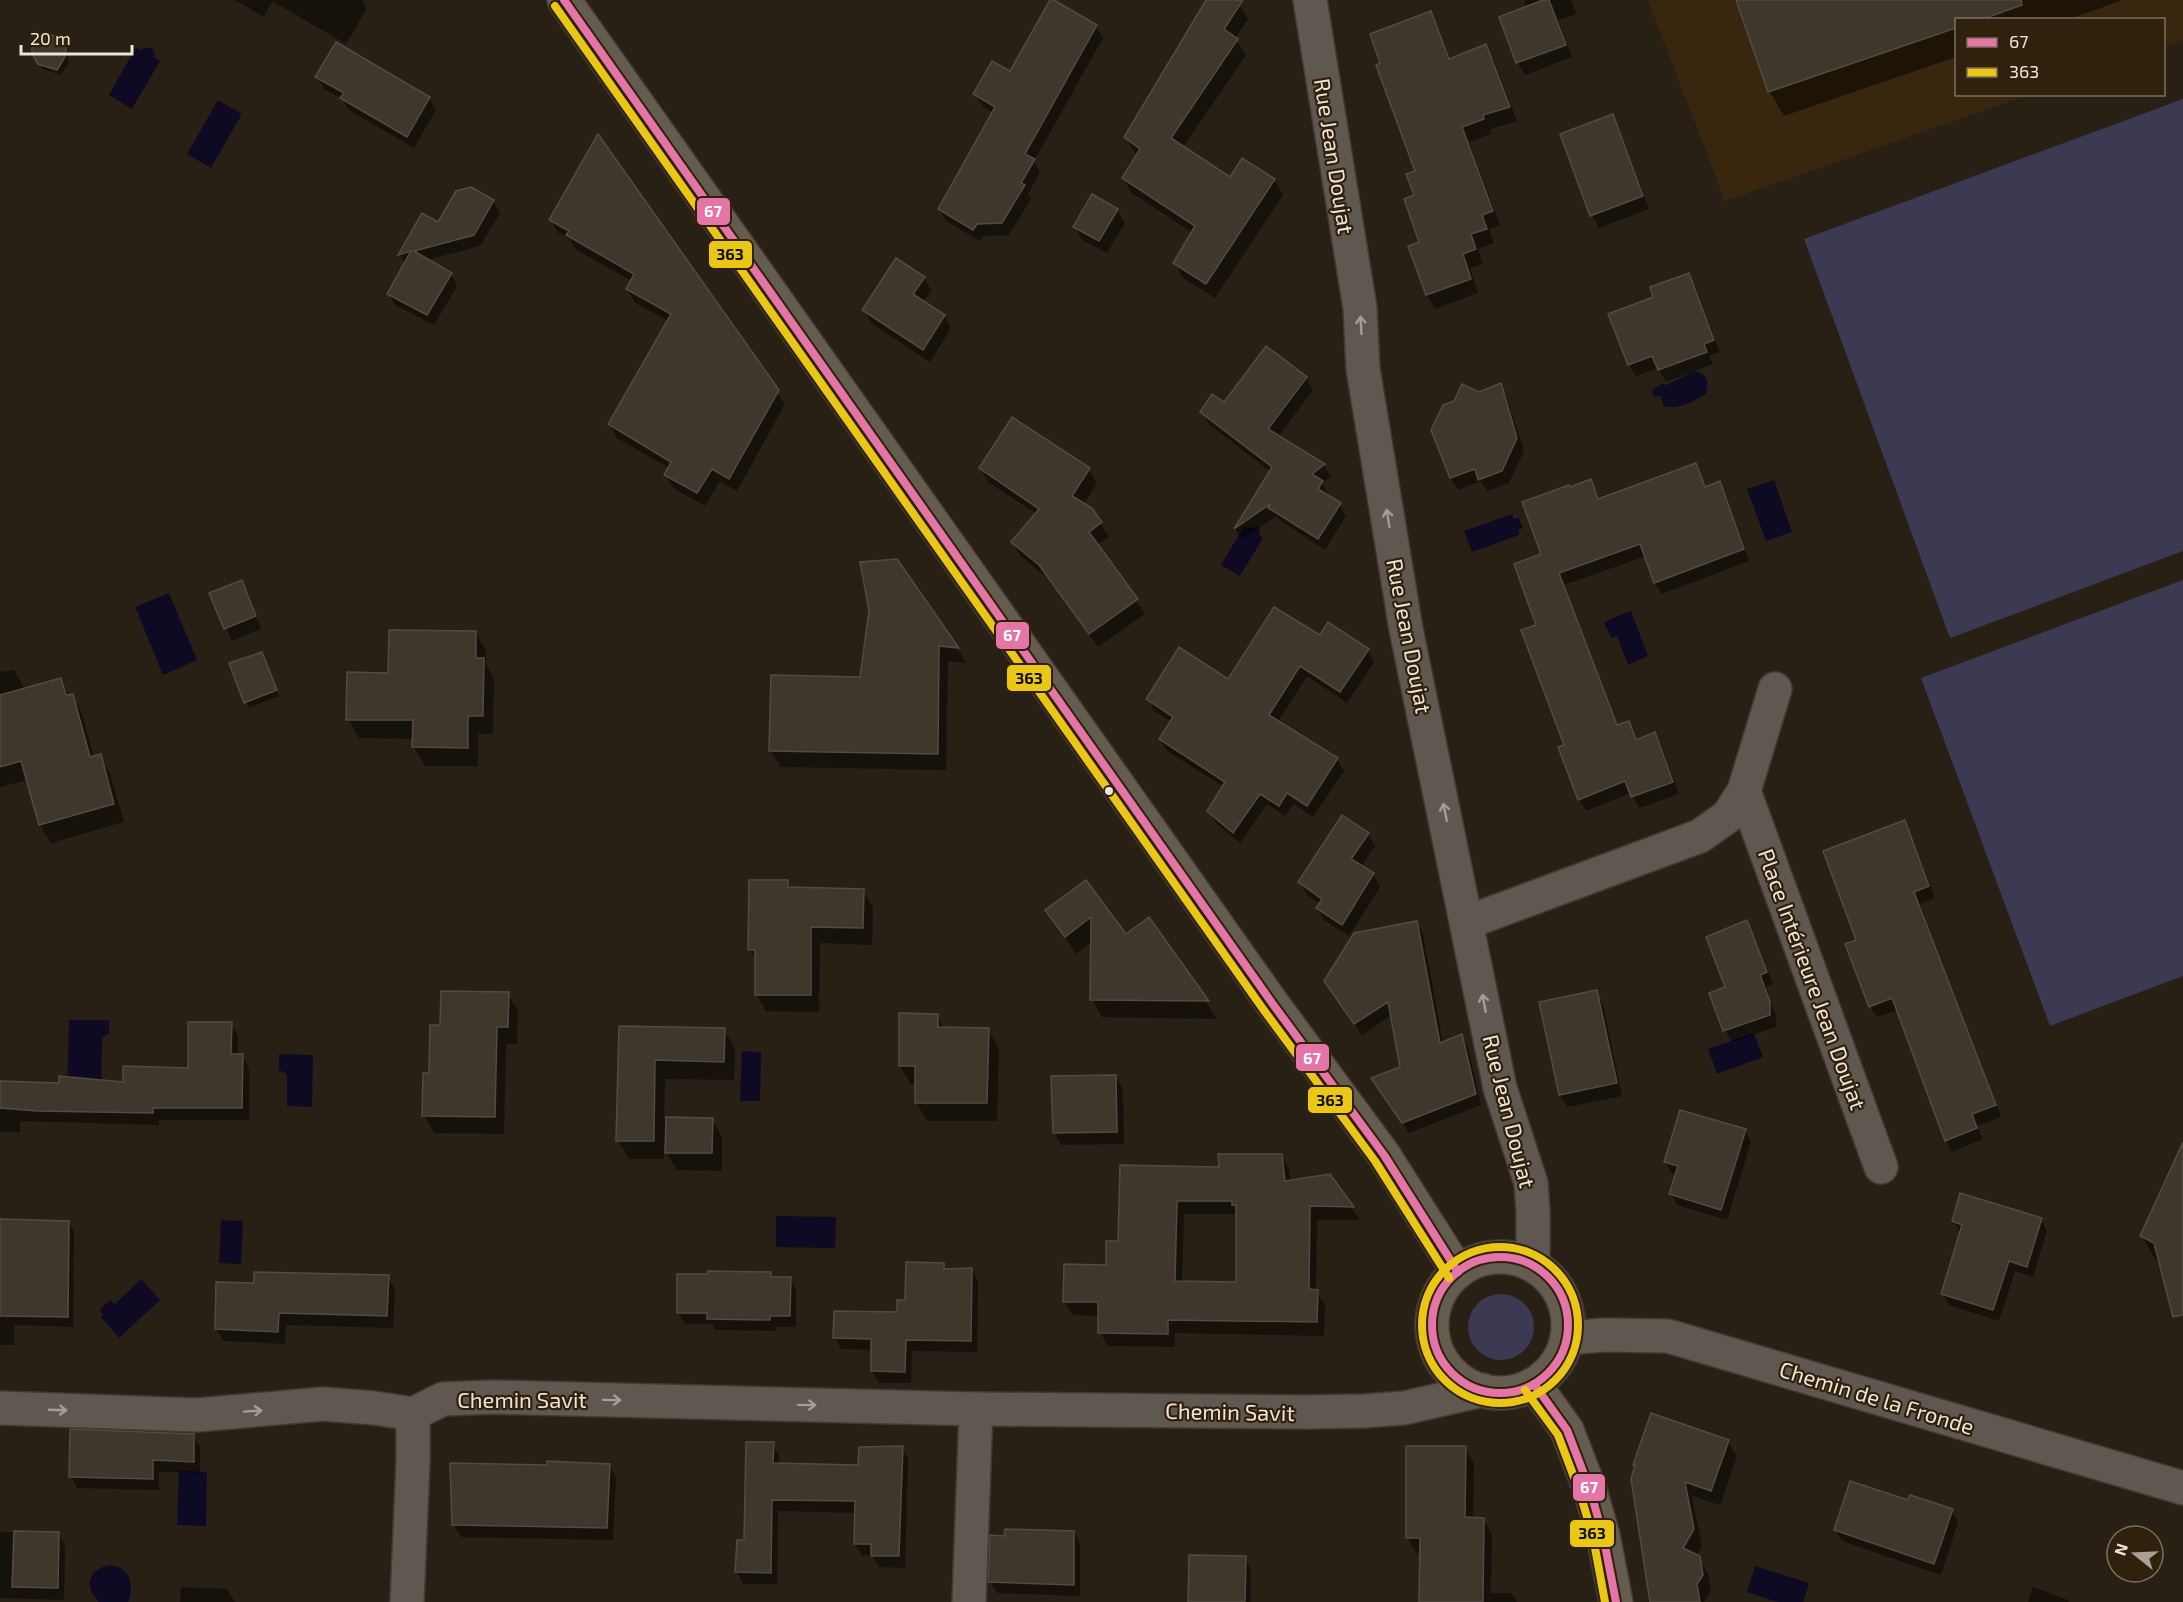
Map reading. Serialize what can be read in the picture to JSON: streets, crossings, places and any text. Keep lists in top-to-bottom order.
{
  "streets": {
    "street": [
      "Rue Jean Doujat",
      "Place Intérieure Jean Doujat",
      "Chemin de la Fronde",
      "Chemin Savit"
    ]
  },
  "crossings": [
    ["Rue Jean Doujat", "Chemin de la Fronde"],
    ["Rue Jean Doujat", "Chemin Savit"],
    ["Chemin de la Fronde", "Chemin Savit"]
  ],
  "one_way": ["Rue Jean Doujat", "Chemin Savit"],
  "lines": ["transit line 67", "transit line 363"],
  "legend": ["67", "363"],
  "scale_bar": "20 m",
  "north": "left"
}
